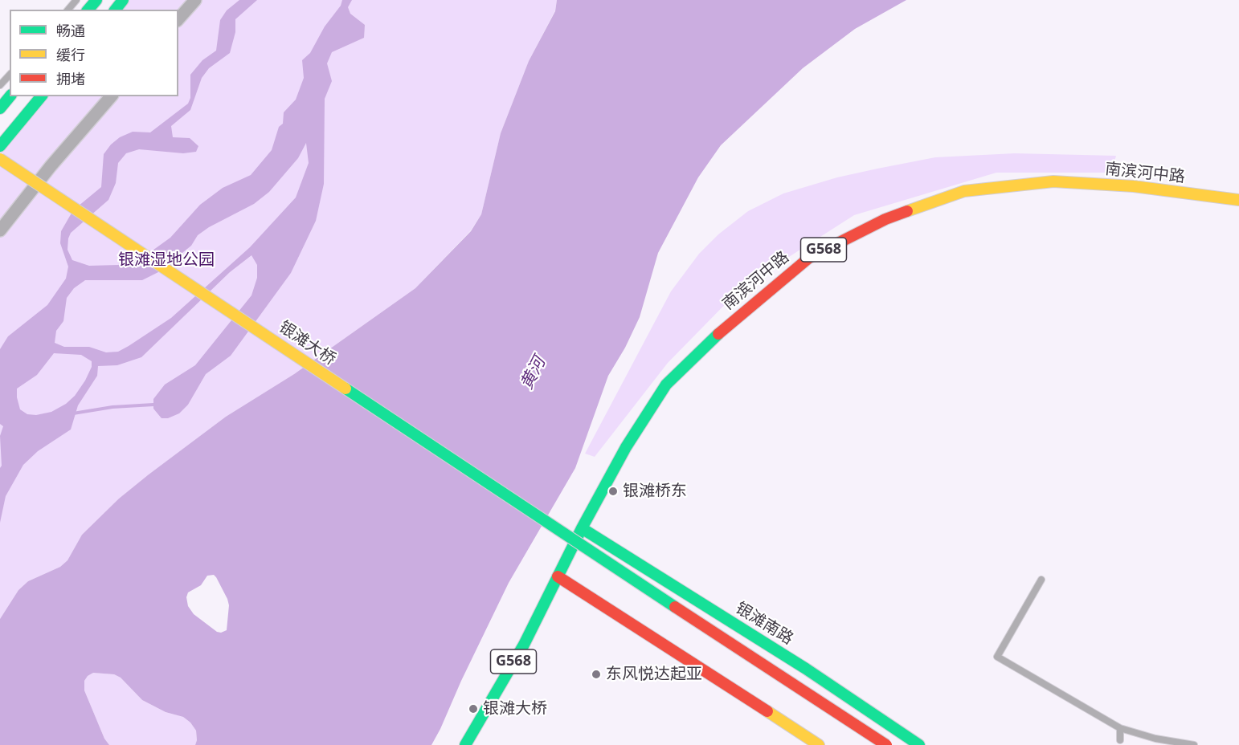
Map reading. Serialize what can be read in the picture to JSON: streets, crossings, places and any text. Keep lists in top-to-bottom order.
{
  "streets": {
    "main road": [
      "南滨河中路",
      "G568",
      "银滩大桥",
      "银滩南路"
    ]
  },
  "crossings": [
    ["南滨河中路", "G568"],
    ["南滨河中路", "银滩南路"]
  ],
  "water": ["黄河"],
  "parks": ["银滩湿地公园"],
  "places": ["银滩桥东", "东风悦达起亚", "银滩大桥"],
  "legend": ["畅通", "缓行", "拥堵"]
}
